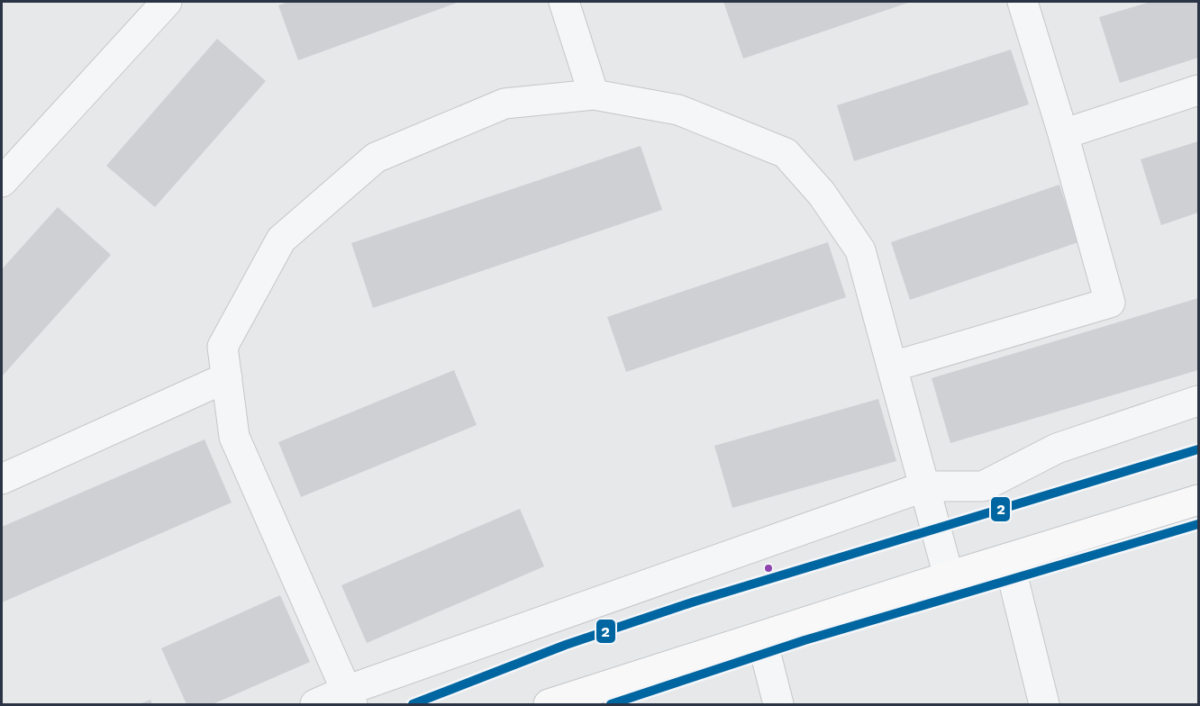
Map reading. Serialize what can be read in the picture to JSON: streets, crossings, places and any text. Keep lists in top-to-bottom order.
{
  "lines": ["transit line 2"]
}
